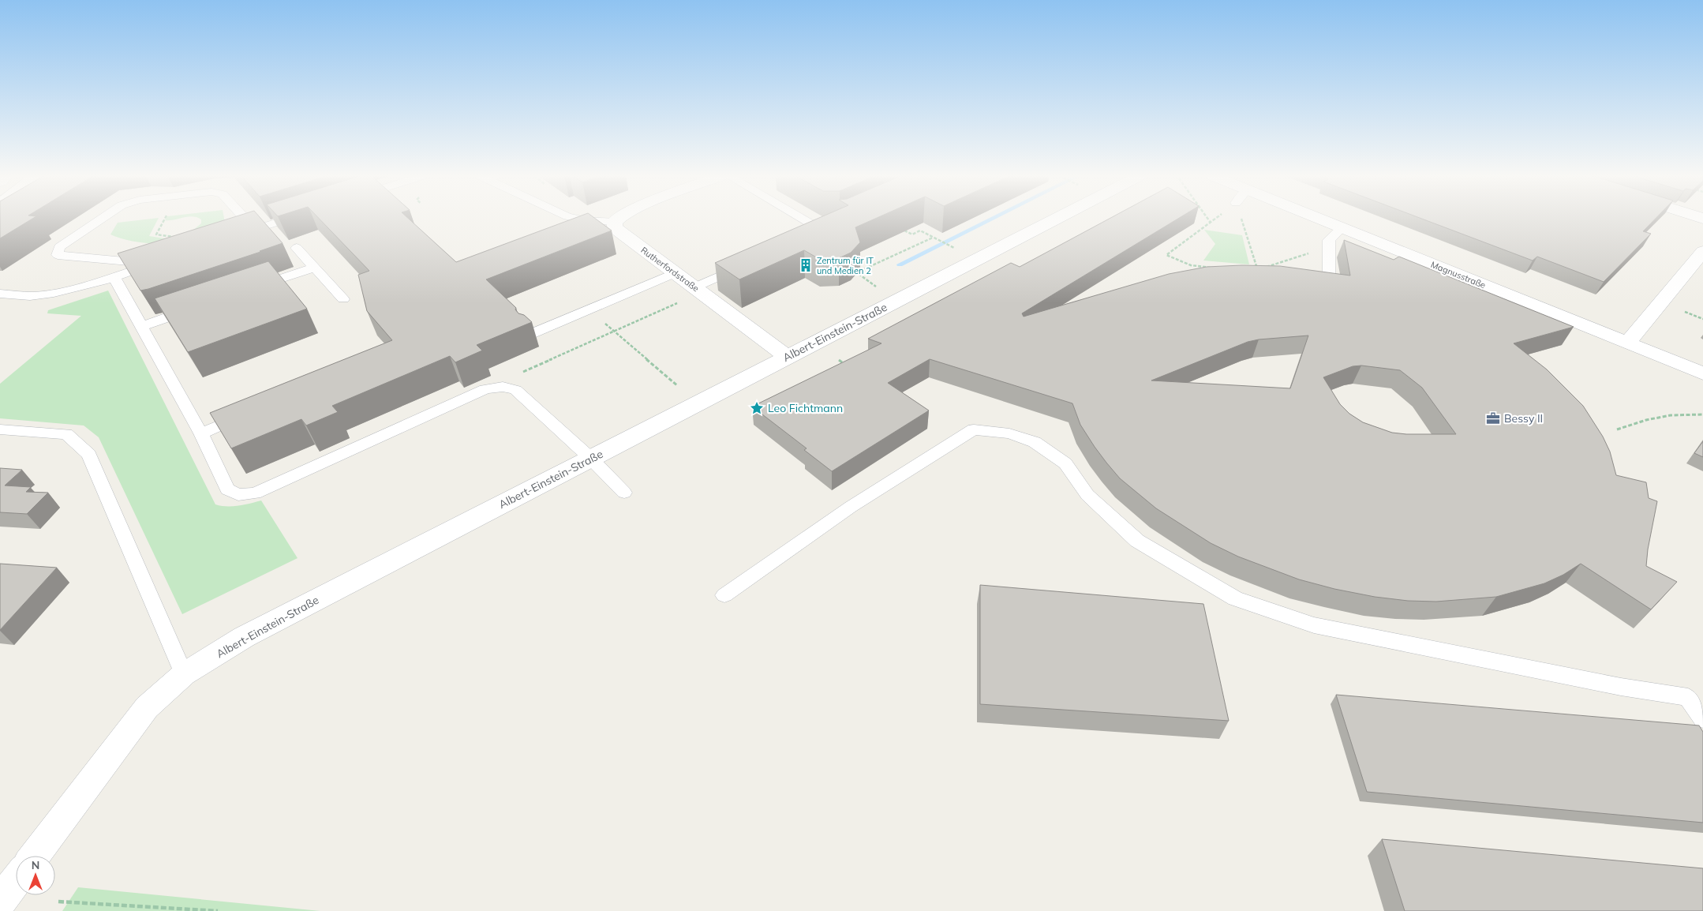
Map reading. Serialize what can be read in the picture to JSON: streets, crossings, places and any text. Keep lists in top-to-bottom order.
{
  "streets": {
    "street": ["Rutherfordstraße", "Magnusstraße", "Albert-Einstein-Straße"]
  },
  "crossings": [
    ["Rutherfordstraße", "Albert-Einstein-Straße"]
  ],
  "places": {
    "building": ["Zentrum für IT und Medien 2"],
    "place": ["Leo Fichtmann"],
    "office": ["Bessy II"]
  },
  "north": "top"
}
